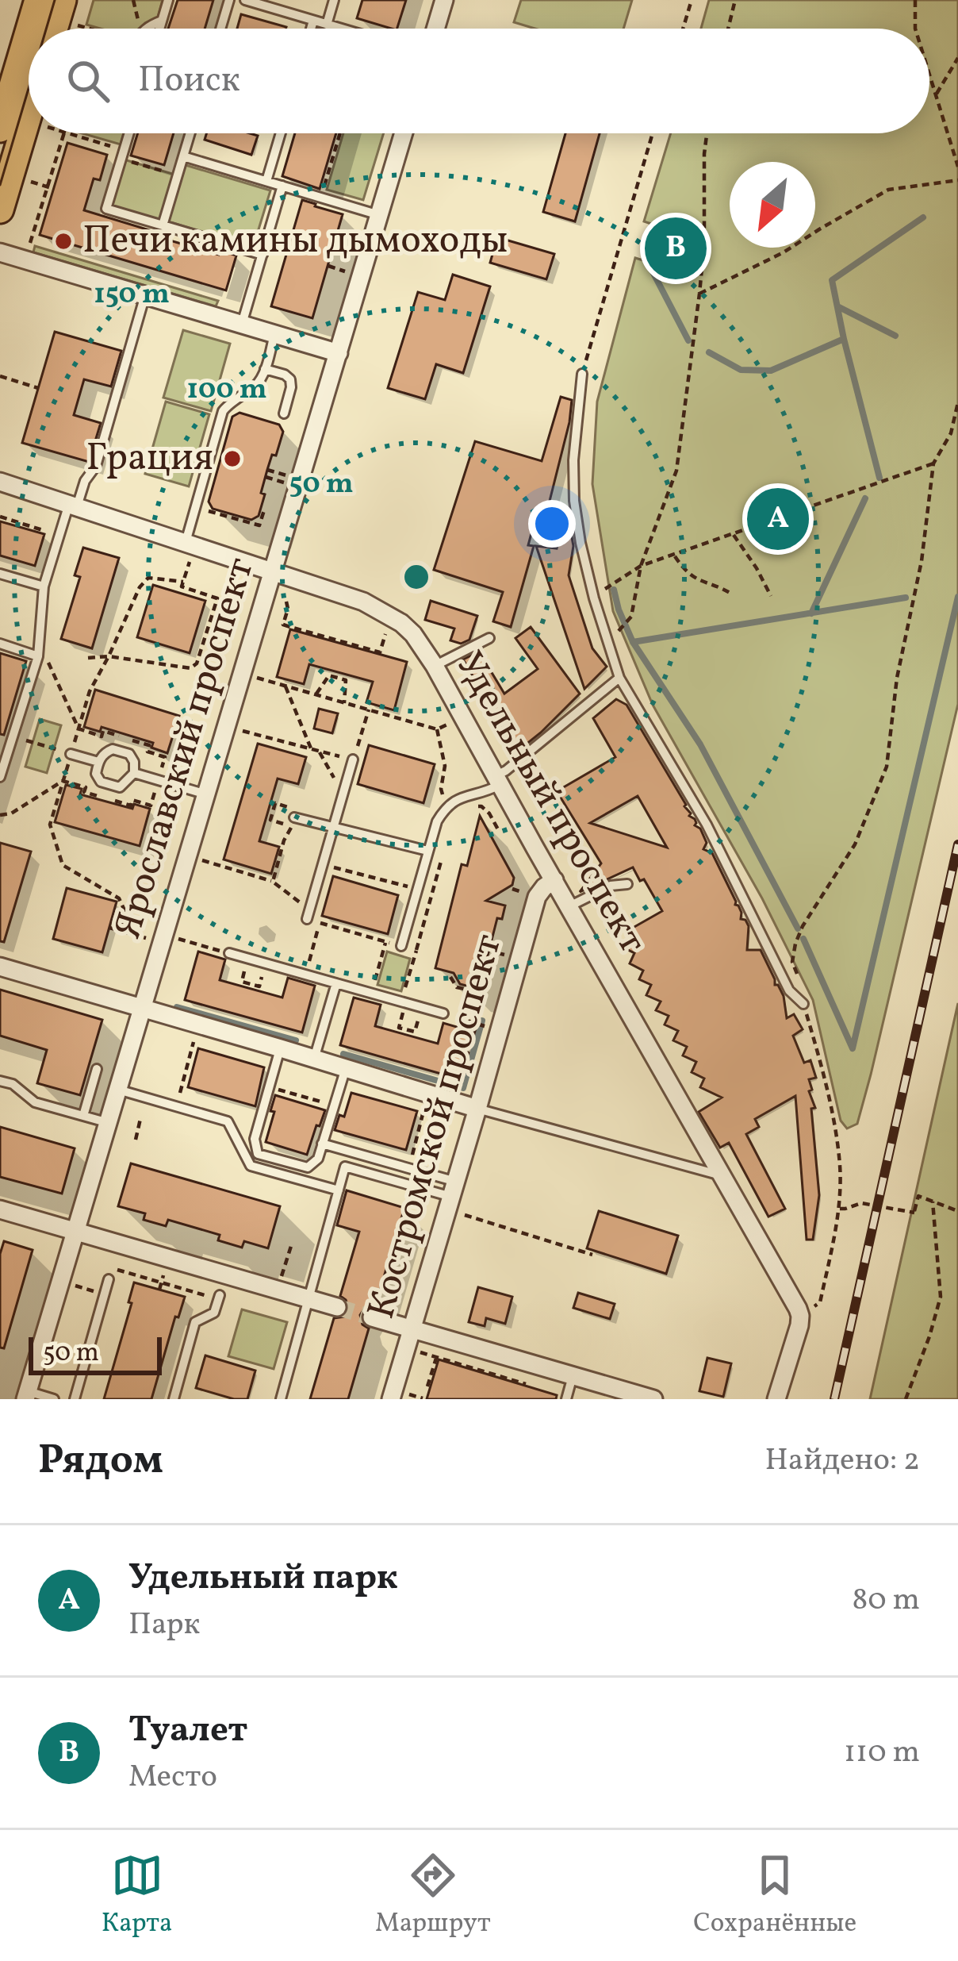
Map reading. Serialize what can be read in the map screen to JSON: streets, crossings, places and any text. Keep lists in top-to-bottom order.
{
  "streets": {
    "street": ["Ярославский проспект", "Удельный проспект", "Костромской проспект"]
  },
  "crossings": [
    ["Ярославский проспект", "Удельный проспект"],
    ["Удельный проспект", "Костромской проспект"]
  ],
  "places": ["Печи камины дымоходы", "Грация"],
  "scale_bar": "50 m",
  "north": "bottom left",
  "page": {
    "search": "Поиск",
    "pins": ["B", "A"],
    "scale": "50 m",
    "heading": ["Рядом", "Найдено: 2"],
    "list": [
      {
        "mark": "A",
        "name": "Удельный парк",
        "note": "Парк",
        "value": "80 m"
      },
      {
        "mark": "B",
        "name": "Туалет",
        "note": "Место",
        "value": "110 m"
      }
    ],
    "nav": ["Карта", "Маршрут", "Сохранённые"]
  },
  "rings": ["150 m", "100 m", "50 m"]
}
